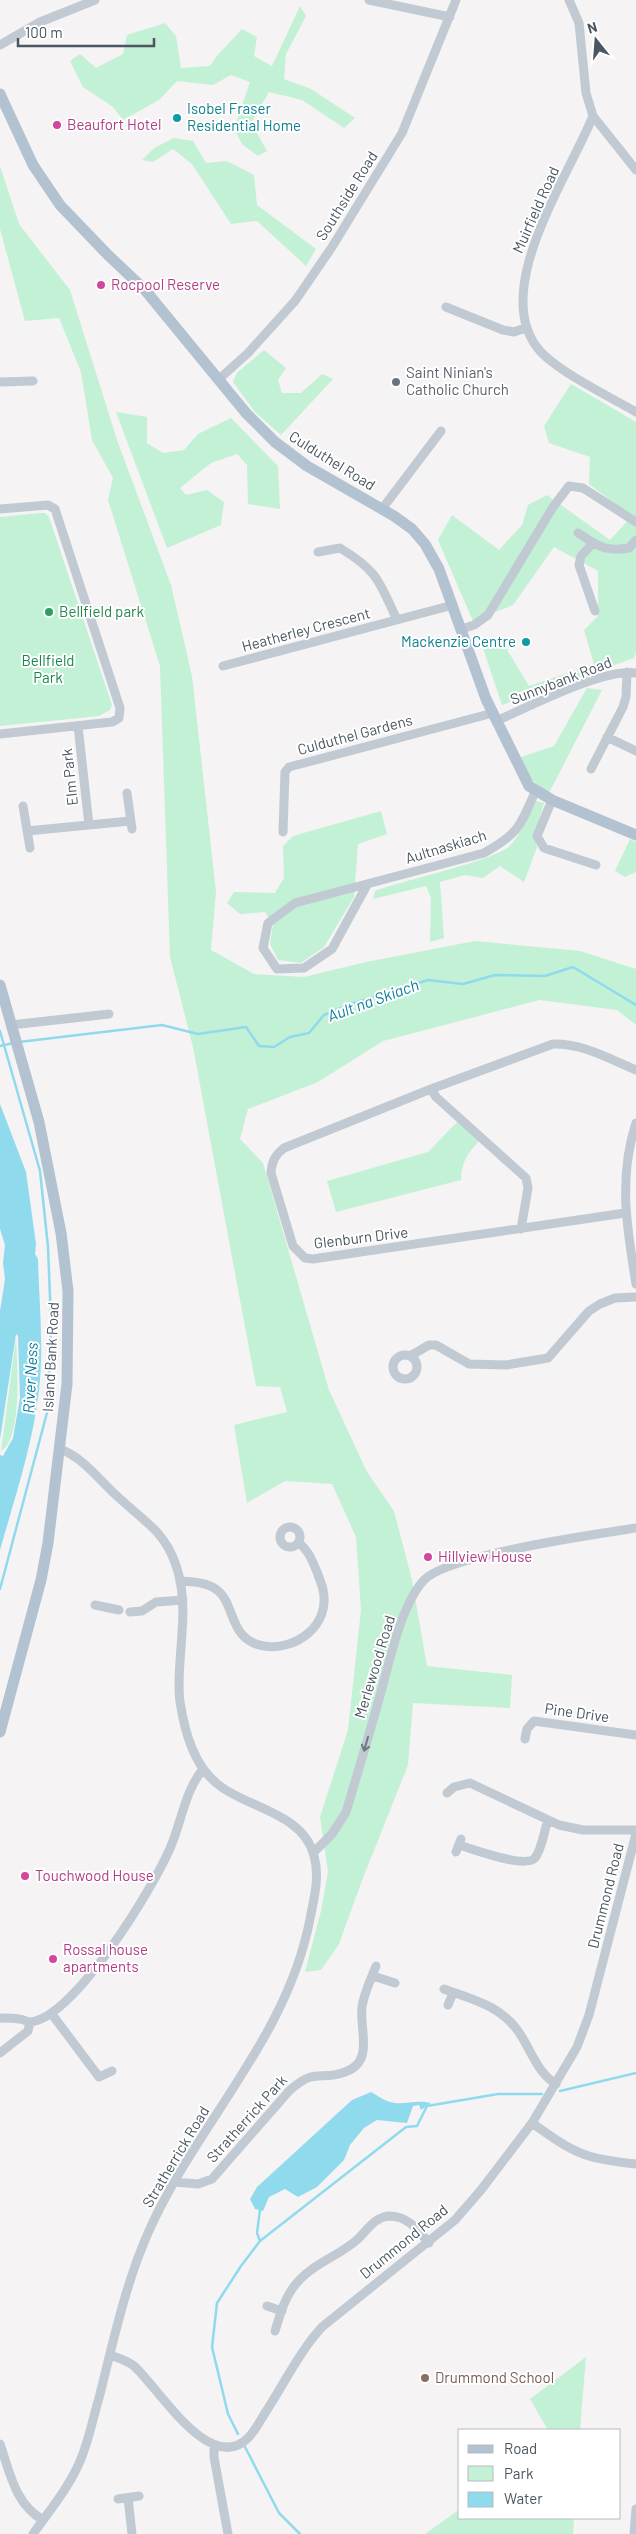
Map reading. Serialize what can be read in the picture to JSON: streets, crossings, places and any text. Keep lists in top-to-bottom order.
{
  "streets": {
    "main road": ["Culduthel Road", "Island Bank Road"],
    "street": [
      "Southside Road",
      "Muirfield Road",
      "Heatherley Crescent",
      "Sunnybank Road",
      "Culduthel Gardens",
      "Elm Park",
      "Aultnaskiach",
      "Glenburn Drive",
      "Merlewood Road",
      "Pine Drive",
      "Drummond Road",
      "Stratherrick Park",
      "Stratherrick Road"
    ]
  },
  "crossings": [
    ["Southside Road", "Culduthel Road"],
    ["Culduthel Road", "Heatherley Crescent"],
    ["Culduthel Road", "Sunnybank Road"],
    ["Culduthel Road", "Culduthel Gardens"],
    ["Culduthel Road", "Aultnaskiach"],
    ["Sunnybank Road", "Culduthel Gardens"],
    ["Merlewood Road", "Stratherrick Road"],
    ["Stratherrick Park", "Stratherrick Road"]
  ],
  "one_way": ["Merlewood Road"],
  "water": ["Ault na Skiach", "River Ness"],
  "parks": ["Bellfield Park"],
  "places": [
    "Isobel Fraser Residential Home",
    "Beaufort Hotel",
    "Rocpool Reserve",
    "Saint Ninian's Catholic Church",
    "Bellfield park",
    "Mackenzie Centre",
    "Hillview House",
    "Touchwood House",
    "Rossal house apartments",
    "Drummond School"
  ],
  "legend": ["Road", "Park", "Water"],
  "scale_bar": "100 m",
  "north": "top"
}
